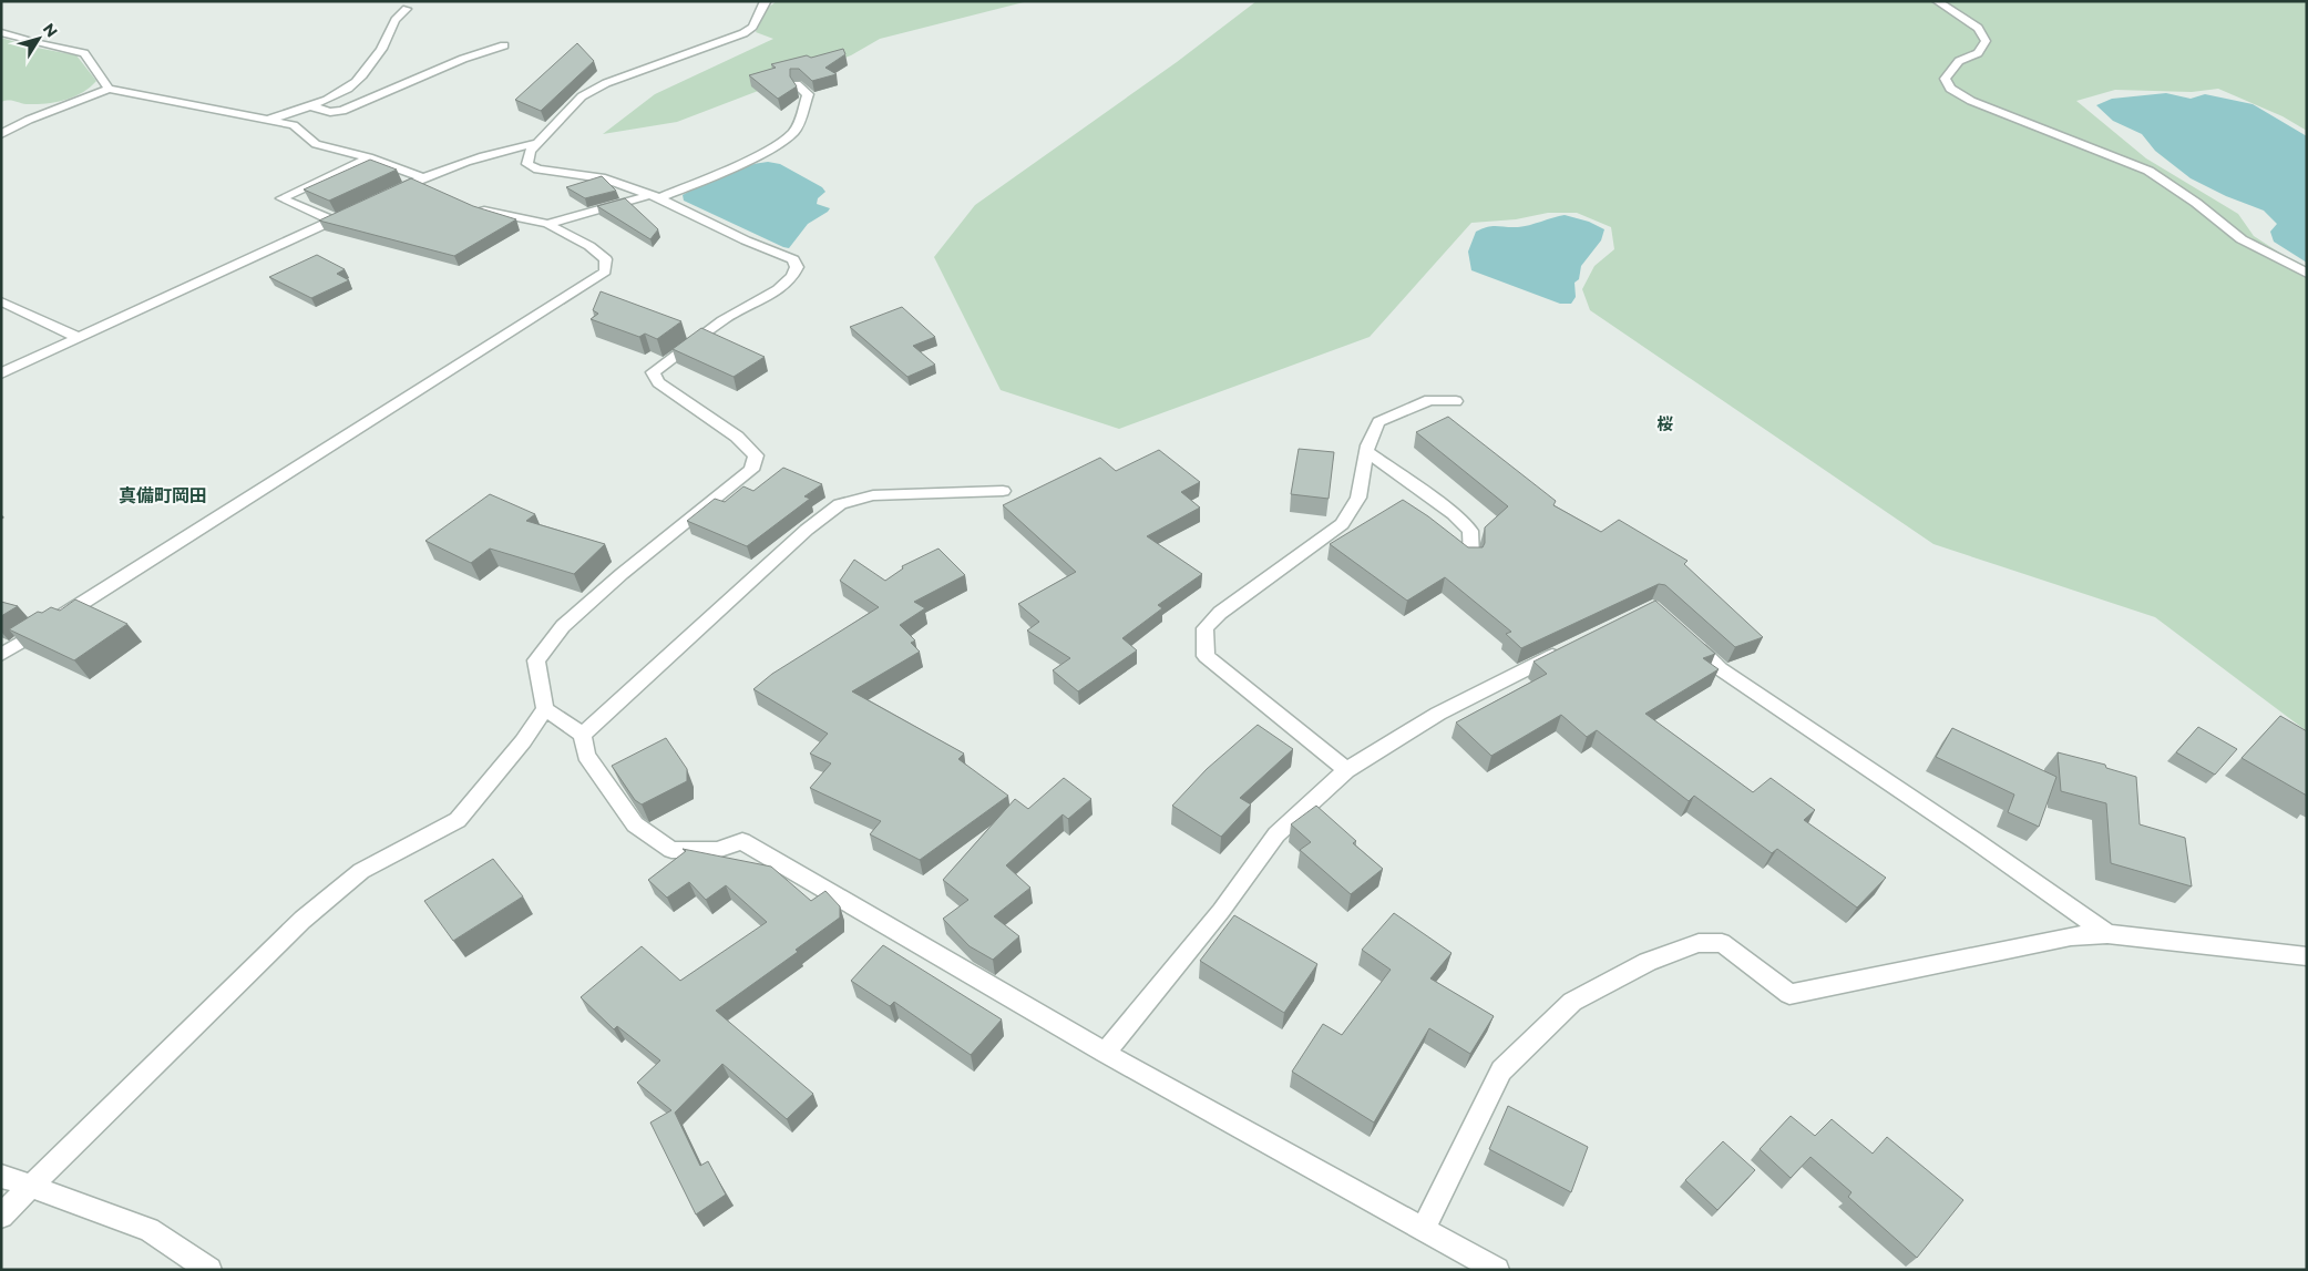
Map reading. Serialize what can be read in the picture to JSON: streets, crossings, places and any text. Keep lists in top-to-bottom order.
{
  "districts": ["桜", "真備町岡田"],
  "north": "top right"
}
